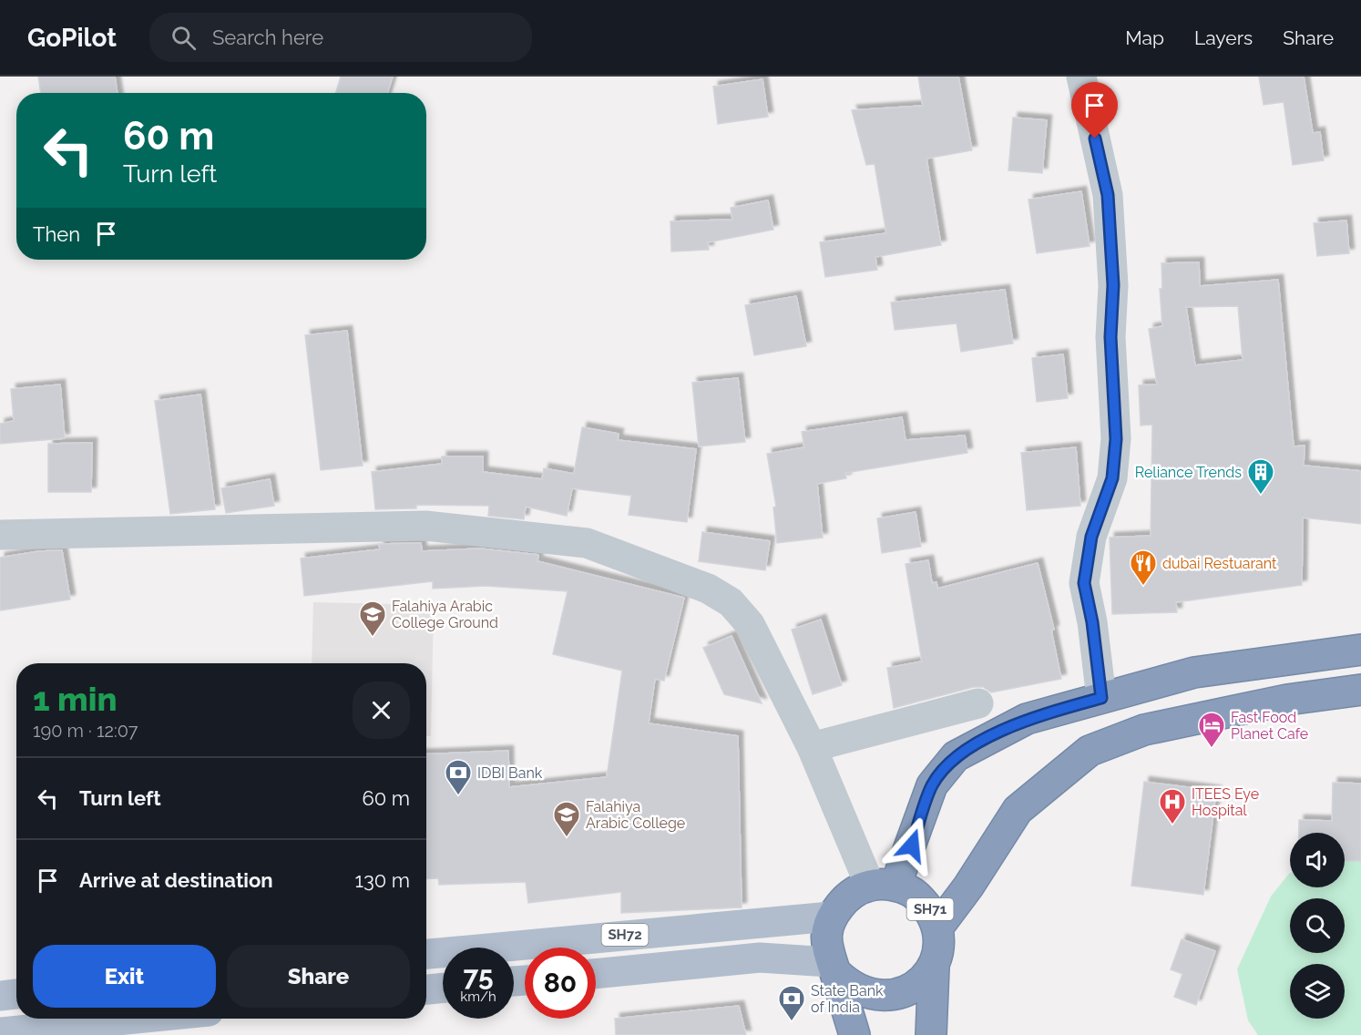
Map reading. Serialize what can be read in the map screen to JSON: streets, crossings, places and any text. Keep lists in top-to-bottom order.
{
  "streets": {
    "highway": ["SH71"],
    "main road": ["SH72"]
  },
  "crossings": [
    ["SH71", "SH72"]
  ],
  "places": {
    "building": ["Reliance Trends"],
    "restaurant": ["dubai Restuarant"],
    "school or university": ["Falahiya Arabic College Ground", "Falahiya Arabic College"],
    "hotel": ["Fast Food Planet Cafe"],
    "bank": ["IDBI Bank", "State Bank of India"],
    "hospital": ["ITEES Eye Hospital"]
  },
  "page": {
    "header": "GoPilot",
    "search": "Search here",
    "nav": ["Map", "Layers", "Share"],
    "turn": ["60 m", "Turn left"],
    "then": "Then",
    "heading": ["1 min", "190 m · 12:07"],
    "list": [
      {
        "name": "Turn left",
        "value": "60 m"
      },
      {
        "name": "Arrive at destination",
        "value": "130 m"
      }
    ],
    "buttons": ["Exit", "Share"],
    "speed": "75 km/h",
    "limit": "80"
  }
}
